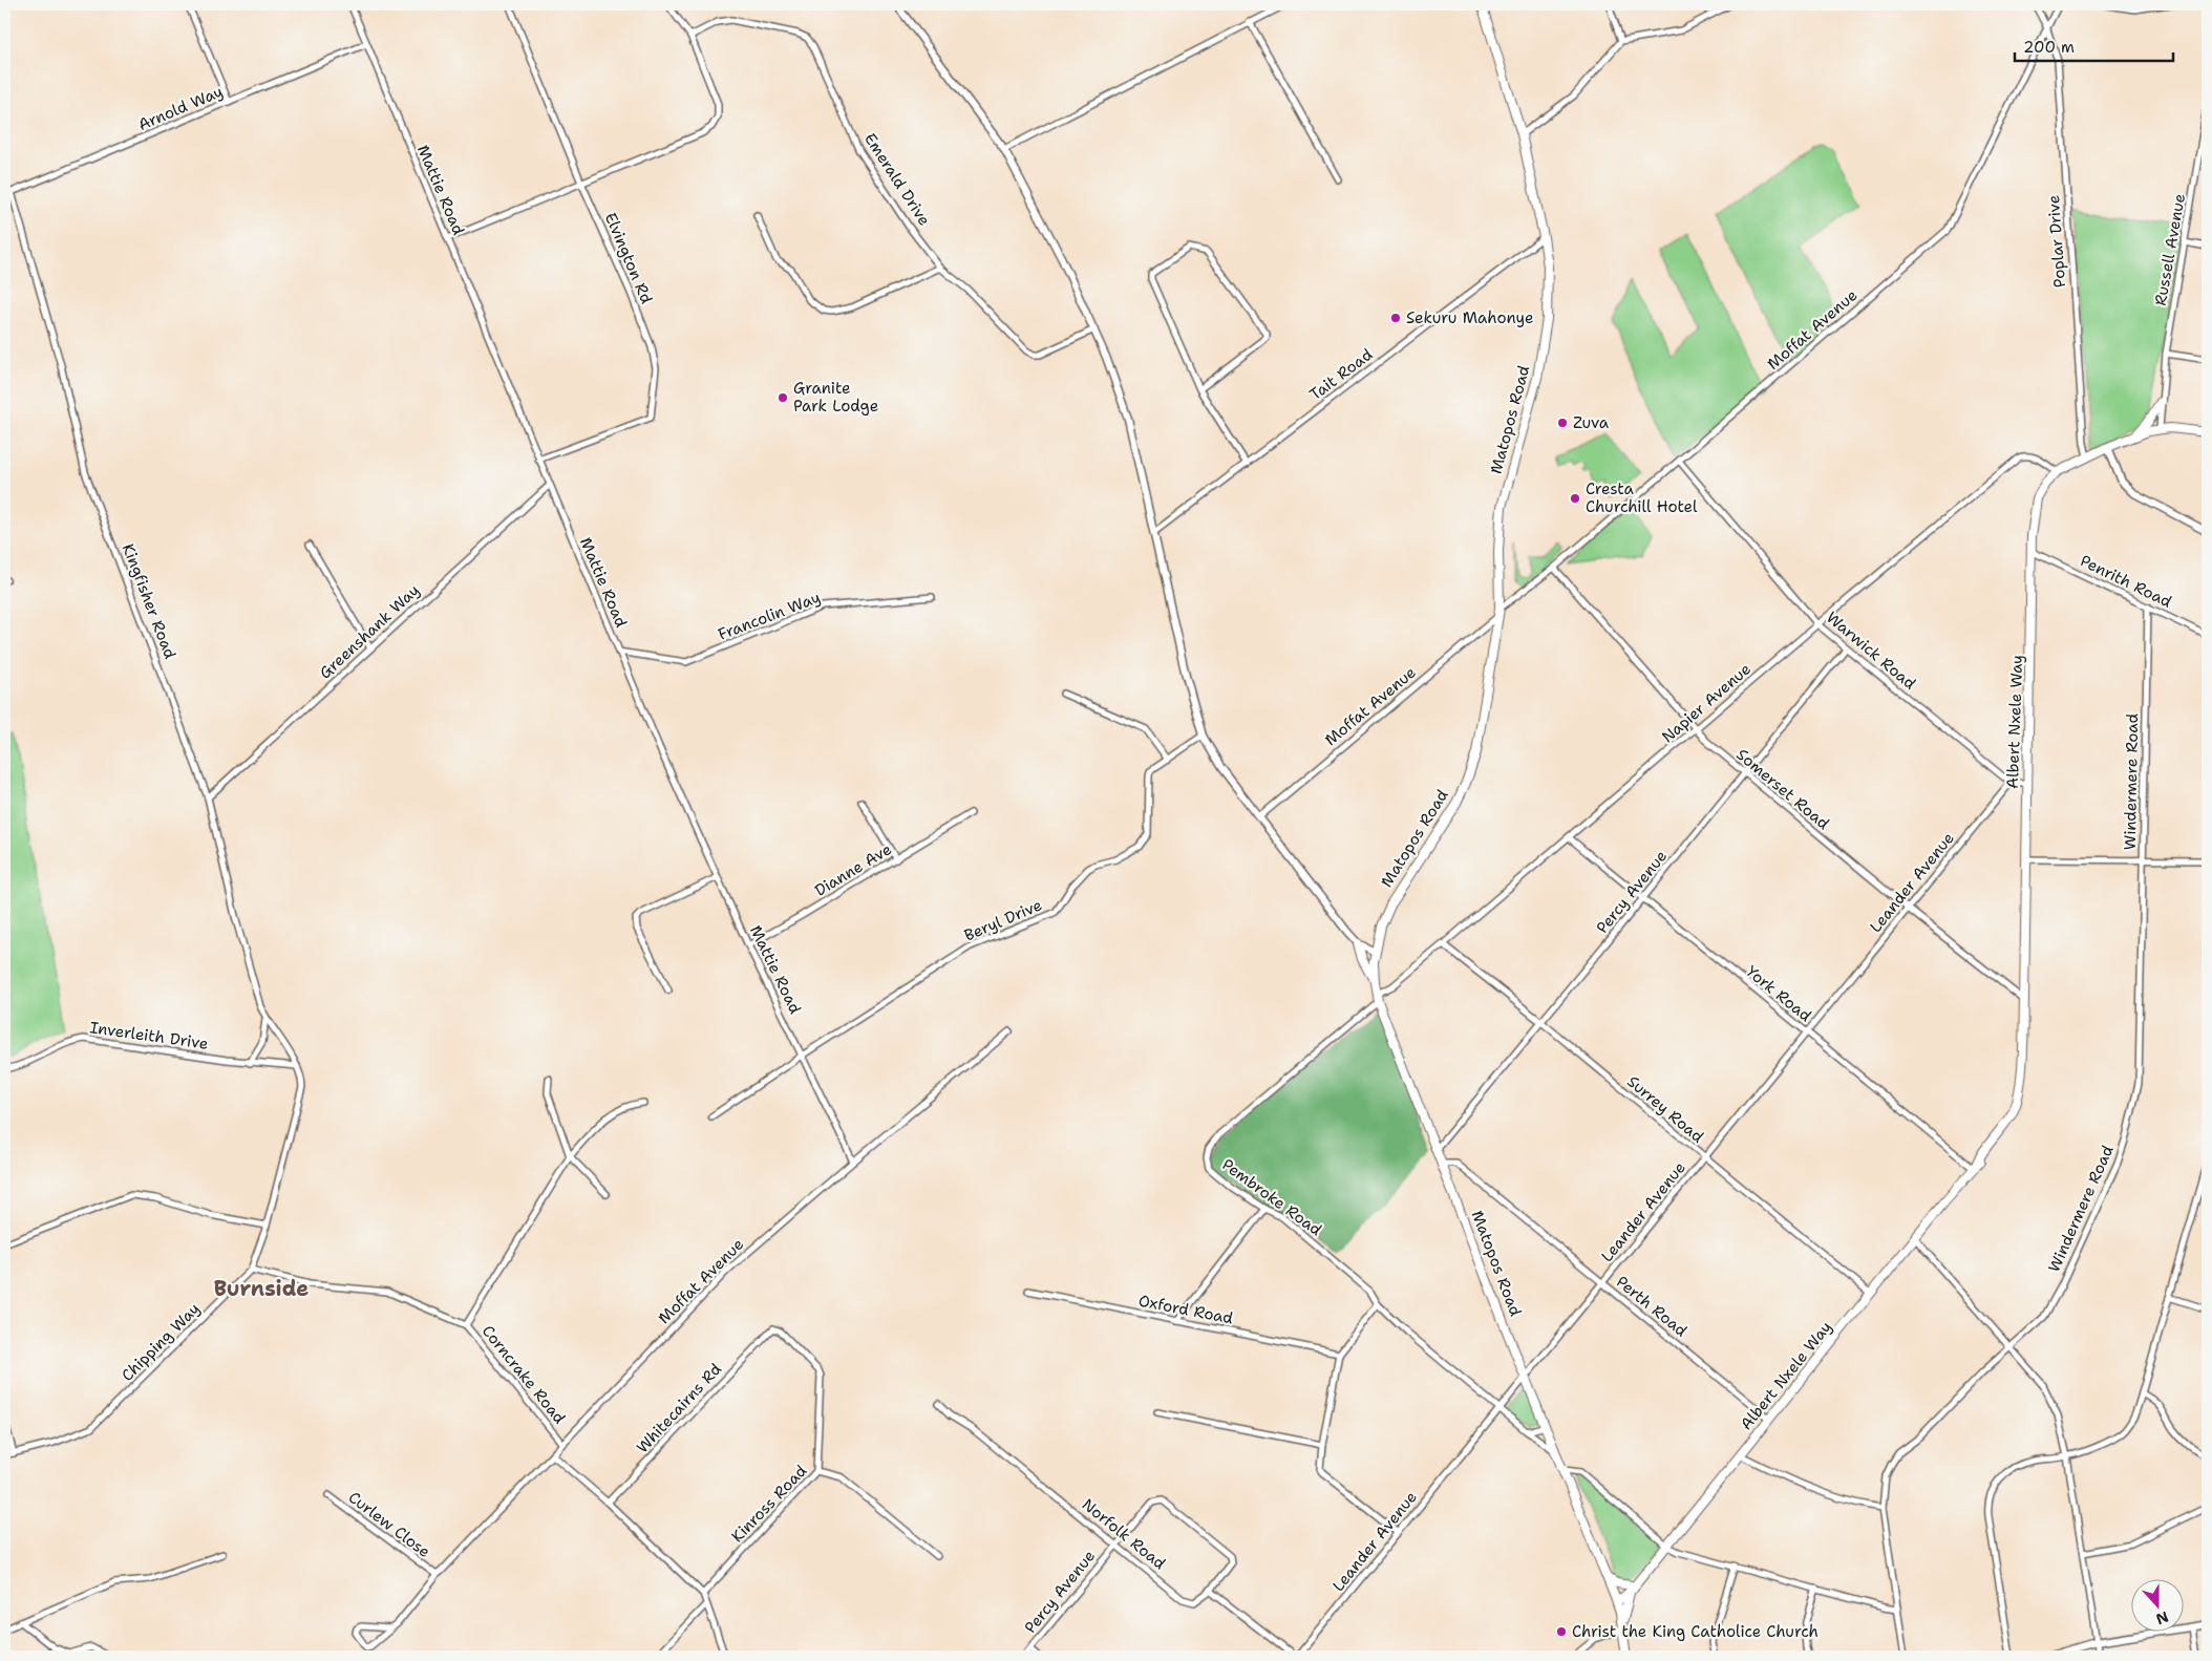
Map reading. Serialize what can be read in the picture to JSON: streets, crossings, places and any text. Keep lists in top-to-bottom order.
{
  "streets": {
    "main road": ["Matopos Road", "Albert Nxele Way"],
    "street": [
      "Arnold Way",
      "Emerald Drive",
      "Mattie Road",
      "Poplar Drive",
      "Russell Avenue",
      "Elvington Rd",
      "Moffat Avenue",
      "Tait Road",
      "Penrith Road",
      "Kingfisher Road",
      "Francolin Way",
      "Greenshank Way",
      "Warwick Road",
      "Napier Avenue",
      "Windermere Road",
      "Somerset Road",
      "Dianne Ave",
      "Leander Avenue",
      "Percy Avenue",
      "Beryl Drive",
      "York Road",
      "Inverleith Drive",
      "Surrey Road",
      "Pembroke Road",
      "Perth Road",
      "Oxford Road",
      "Chipping Way",
      "Corncrake Road",
      "Whitecairns Rd",
      "Kinross Road",
      "Curlew Close",
      "Norfolk Road"
    ]
  },
  "crossings": [
    ["Arnold Way", "Mattie Road"],
    ["Arnold Way", "Kingfisher Road"],
    ["Mattie Road", "Elvington Rd"],
    ["Mattie Road", "Moffat Avenue"],
    ["Mattie Road", "Francolin Way"],
    ["Mattie Road", "Greenshank Way"],
    ["Mattie Road", "Dianne Ave"],
    ["Mattie Road", "Beryl Drive"],
    ["Poplar Drive", "Moffat Avenue"],
    ["Poplar Drive", "Albert Nxele Way"],
    ["Moffat Avenue", "Matopos Road"],
    ["Moffat Avenue", "Warwick Road"],
    ["Moffat Avenue", "Somerset Road"],
    ["Moffat Avenue", "Corncrake Road"],
    ["Moffat Avenue", "Curlew Close"],
    ["Tait Road", "Matopos Road"],
    ["Matopos Road", "Napier Avenue"],
    ["Matopos Road", "Leander Avenue"],
    ["Matopos Road", "Percy Avenue"],
    ["Matopos Road", "Pembroke Road"],
    ["Matopos Road", "Perth Road"],
    ["Penrith Road", "Albert Nxele Way"],
    ["Penrith Road", "Windermere Road"],
    ["Kingfisher Road", "Greenshank Way"],
    ["Kingfisher Road", "Inverleith Drive"],
    ["Kingfisher Road", "Chipping Way"],
    ["Warwick Road", "Napier Avenue"],
    ["Warwick Road", "Leander Avenue"],
    ["Warwick Road", "Percy Avenue"],
    ["Napier Avenue", "Albert Nxele Way"],
    ["Napier Avenue", "Somerset Road"],
    ["Napier Avenue", "York Road"],
    ["Napier Avenue", "Surrey Road"],
    ["Napier Avenue", "Pembroke Road"],
    ["Albert Nxele Way", "Somerset Road"],
    ["Albert Nxele Way", "York Road"],
    ["Albert Nxele Way", "Surrey Road"],
    ["Albert Nxele Way", "Perth Road"],
    ["Somerset Road", "Leander Avenue"],
    ["Somerset Road", "Percy Avenue"],
    ["Leander Avenue", "York Road"],
    ["Leander Avenue", "Surrey Road"],
    ["Leander Avenue", "Pembroke Road"],
    ["Leander Avenue", "Perth Road"],
    ["Percy Avenue", "York Road"],
    ["Percy Avenue", "Surrey Road"],
    ["Percy Avenue", "Norfolk Road"],
    ["Inverleith Drive", "Chipping Way"],
    ["Chipping Way", "Corncrake Road"],
    ["Whitecairns Rd", "Kinross Road"]
  ],
  "districts": ["Burnside"],
  "places": [
    "Sekuru Mahonye",
    "Granite Park Lodge",
    "Zuva",
    "Cresta Churchill Hotel",
    "Christ the King Catholice Church"
  ],
  "scale_bar": "200 m",
  "north": "bottom"
}
